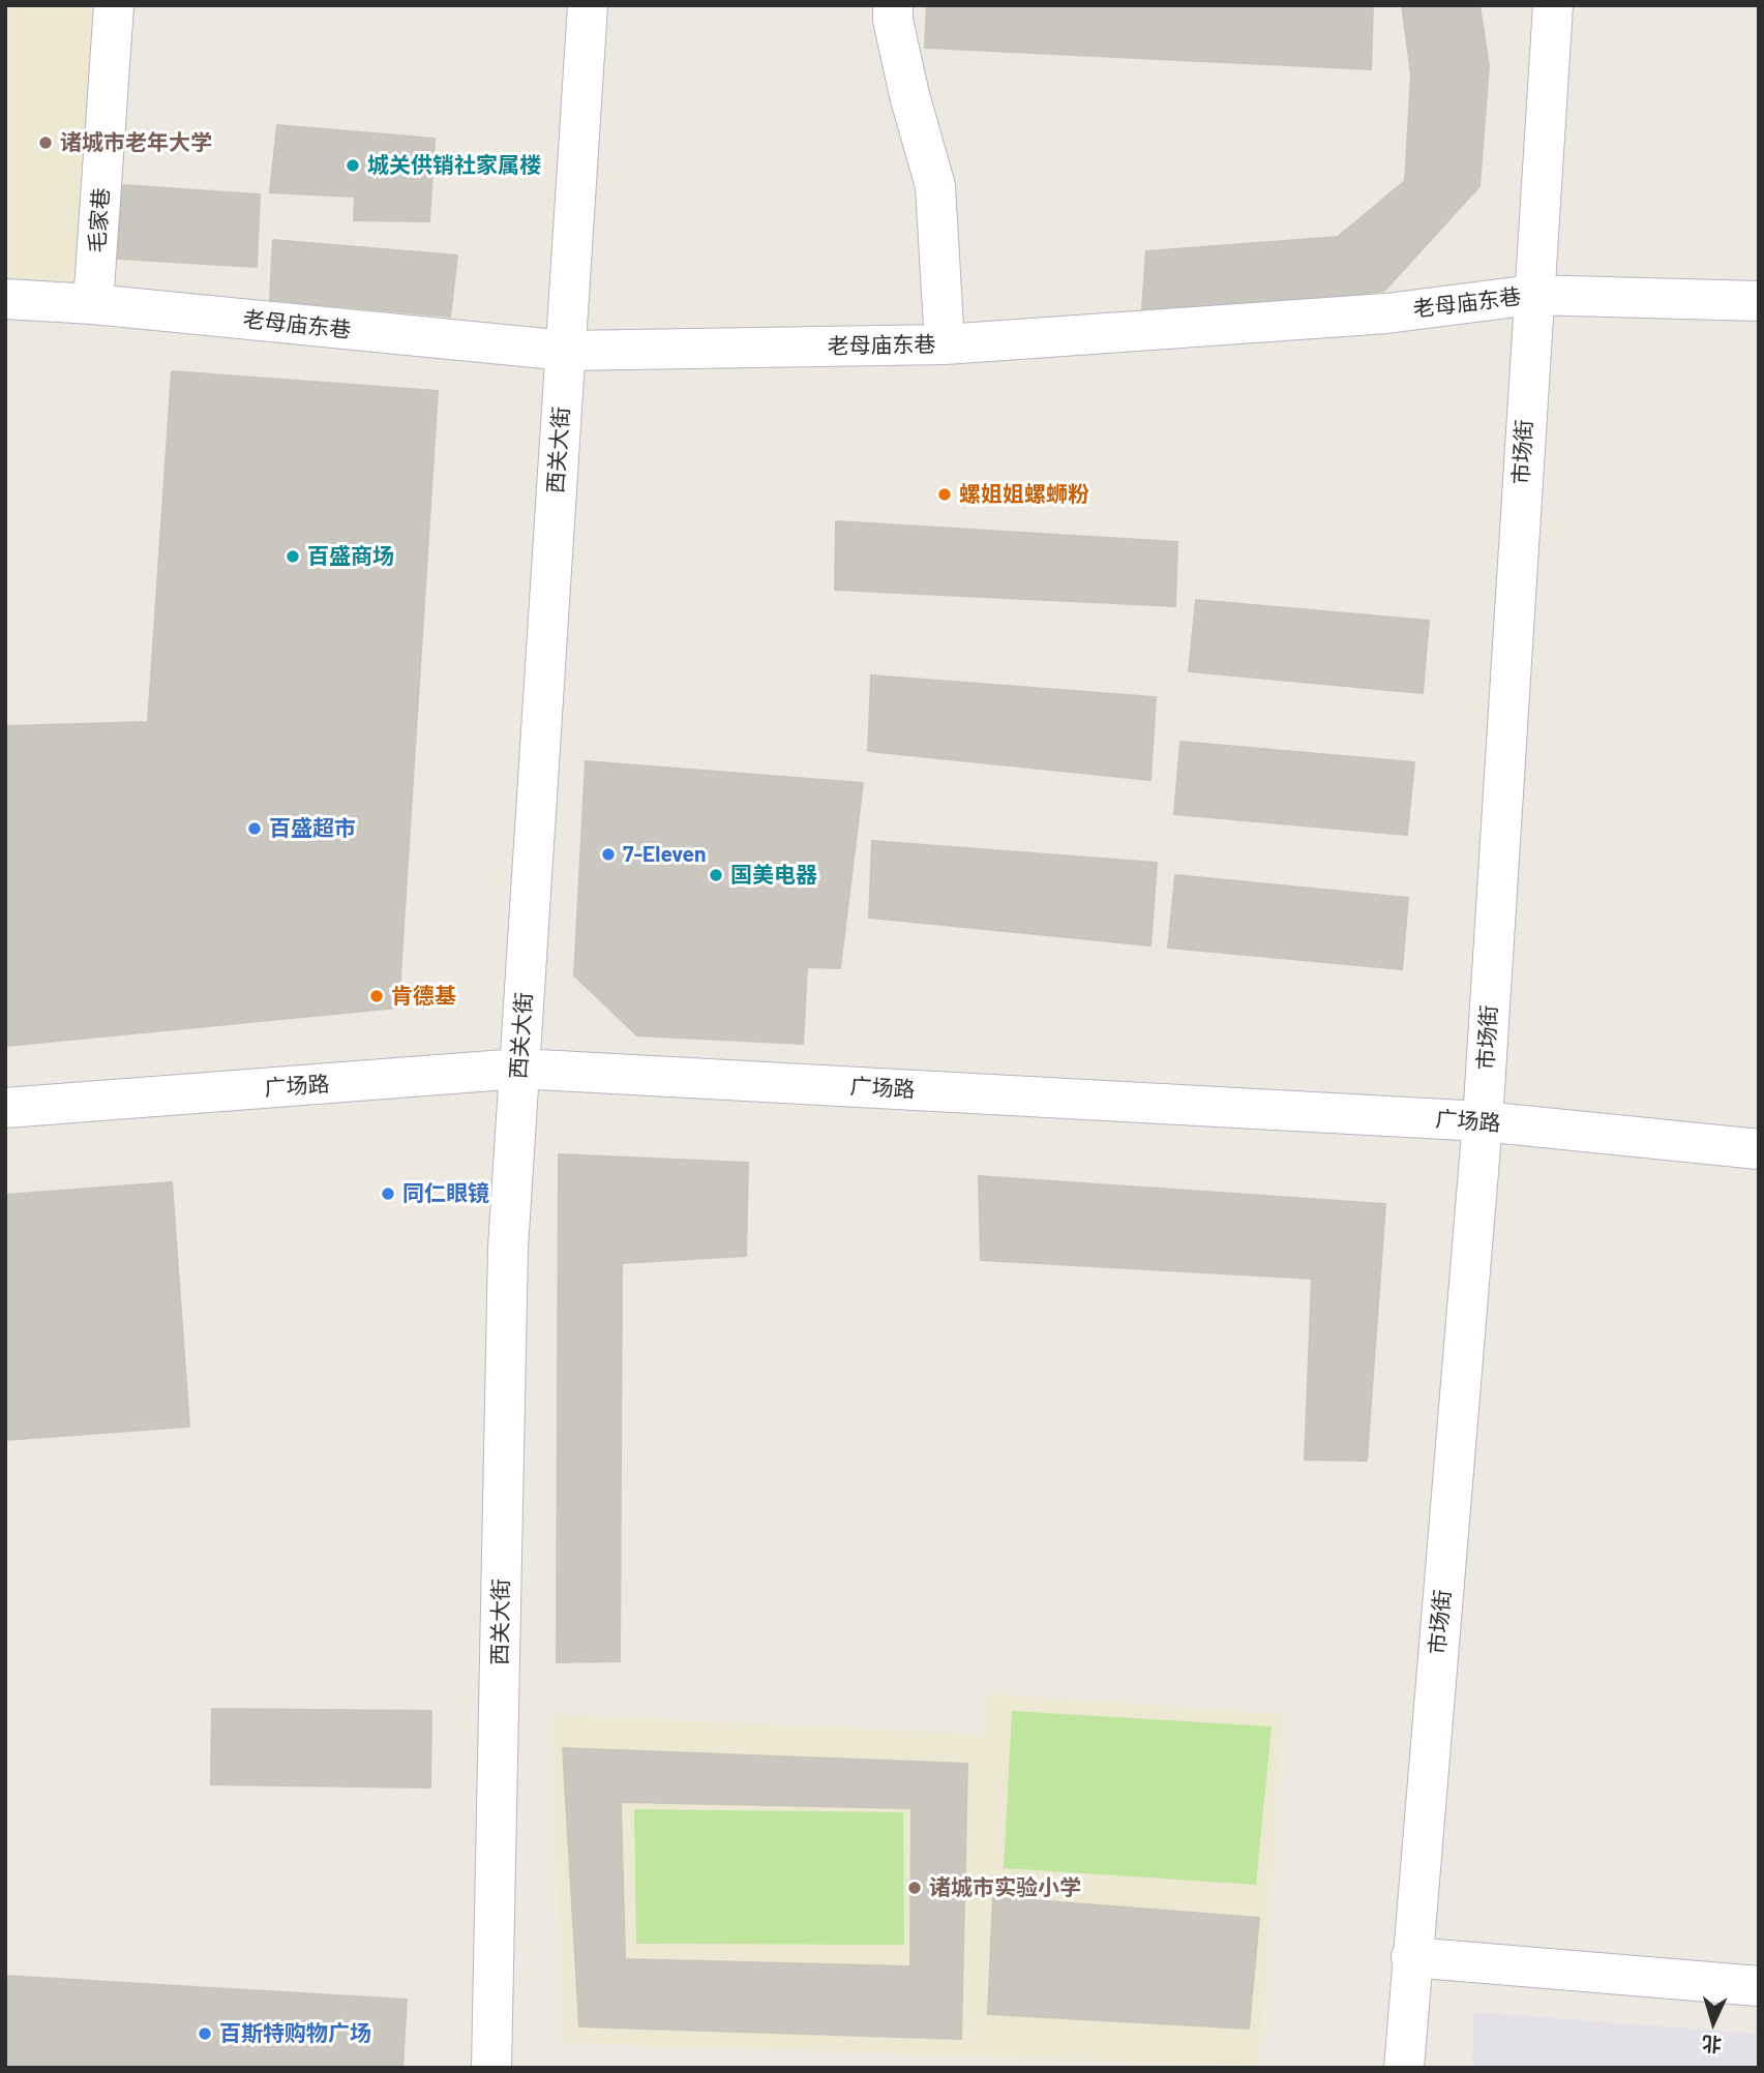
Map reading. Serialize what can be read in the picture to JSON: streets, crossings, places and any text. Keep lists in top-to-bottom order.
{
  "streets": {
    "street": [
      "毛家巷",
      "老母庙东巷",
      "西关大街",
      "市场街",
      "广场路"
    ]
  },
  "crossings": [
    ["毛家巷", "老母庙东巷"],
    ["老母庙东巷", "西关大街"],
    ["老母庙东巷", "市场街"],
    ["西关大街", "广场路"],
    ["市场街", "广场路"]
  ],
  "places": [
    "诸城市老年大学",
    "城关供销社家属楼",
    "螺姐姐螺蛳粉",
    "百盛商场",
    "百盛超市",
    "7-Eleven",
    "国美电器",
    "肯德基",
    "同仁眼镜",
    "诸城市实验小学",
    "百斯特购物广场"
  ],
  "north": "bottom"
}
